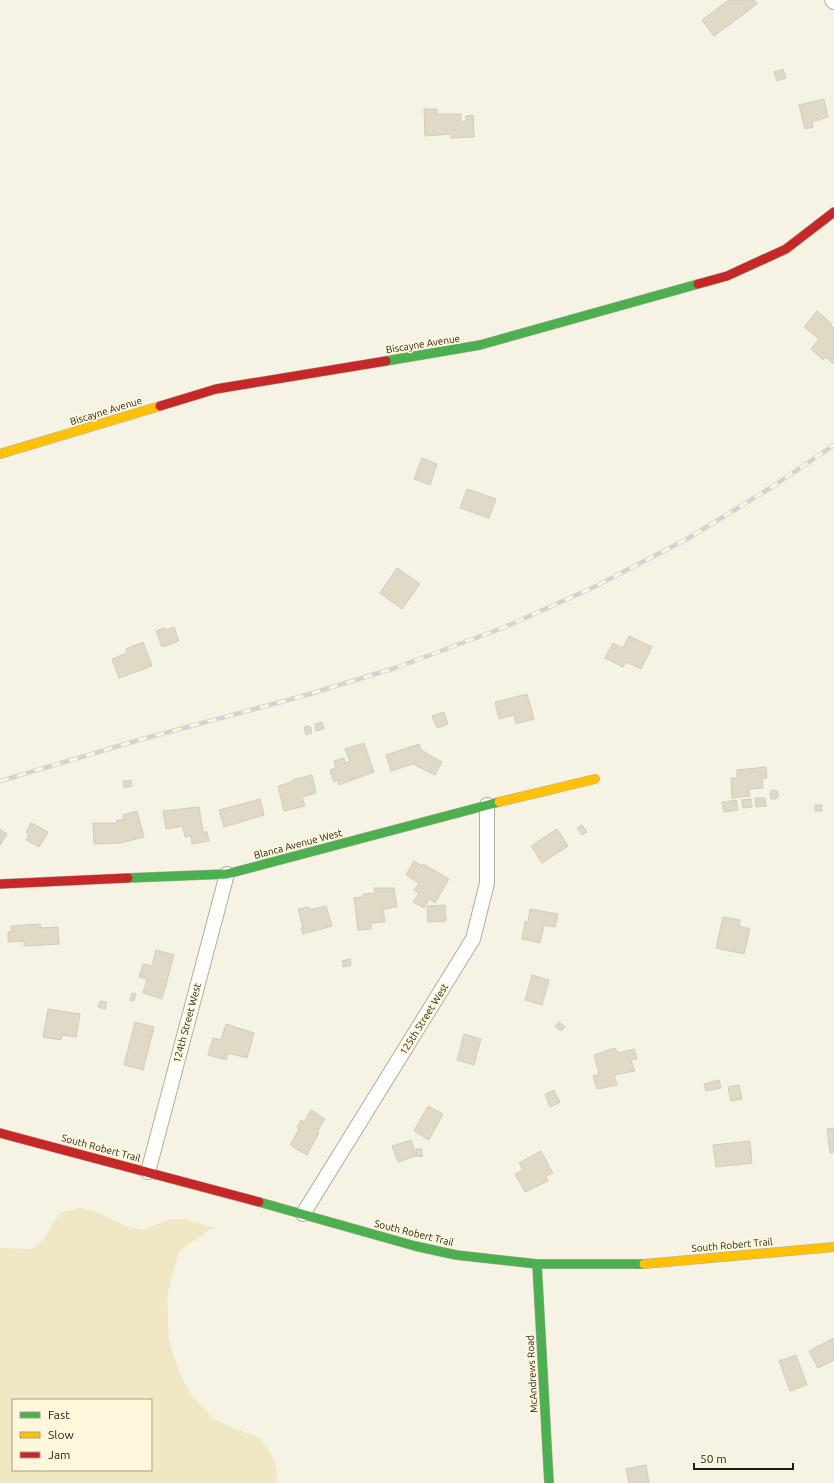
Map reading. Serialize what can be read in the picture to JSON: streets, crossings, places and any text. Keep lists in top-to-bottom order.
{
  "streets": {
    "street": [
      "Biscayne Avenue",
      "Blanca Avenue West",
      "125th Street West",
      "124th Street West",
      "South Robert Trail",
      "McAndrews Road"
    ]
  },
  "crossings": [
    ["Blanca Avenue West", "125th Street West"],
    ["Blanca Avenue West", "124th Street West"],
    ["125th Street West", "South Robert Trail"],
    ["124th Street West", "South Robert Trail"],
    ["South Robert Trail", "McAndrews Road"]
  ],
  "legend": ["Fast", "Slow", "Jam"],
  "scale_bar": "50 m"
}
